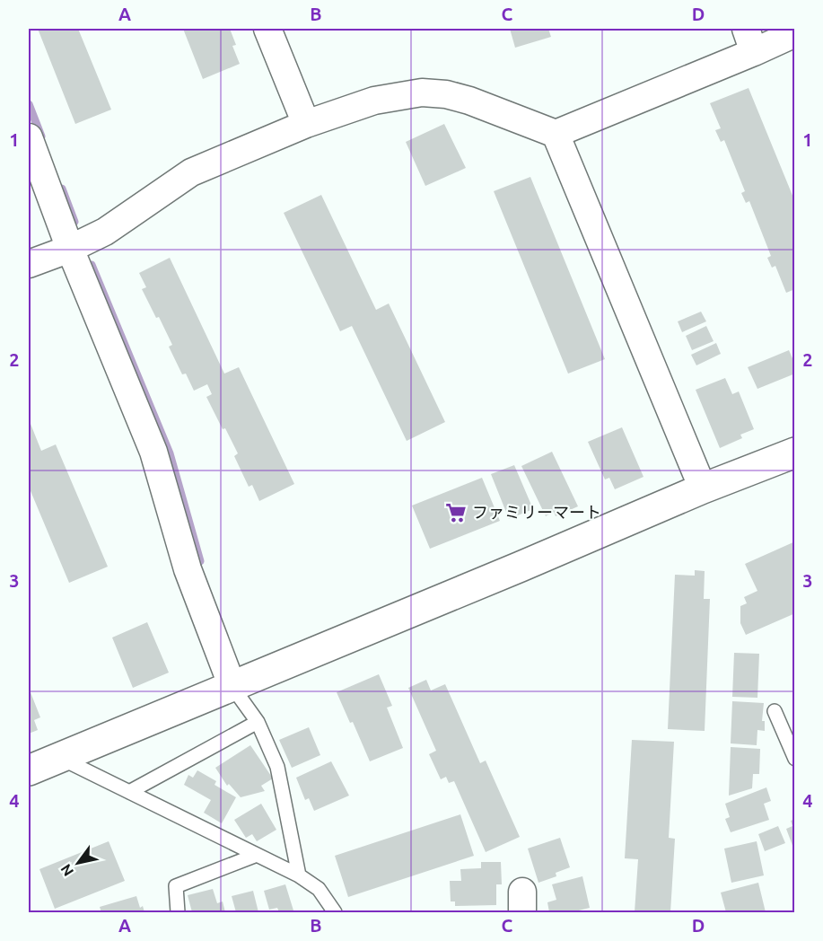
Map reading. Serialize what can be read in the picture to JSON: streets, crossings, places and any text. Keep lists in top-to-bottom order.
{
  "places": {
    "supermarket": ["ファミリーマート"]
  },
  "north": "bottom left",
  "grid": {
    "columns": [
      "A",
      "B",
      "C",
      "D"
    ],
    "rows": [
      "1",
      "2",
      "3",
      "4"
    ]
  }
}
